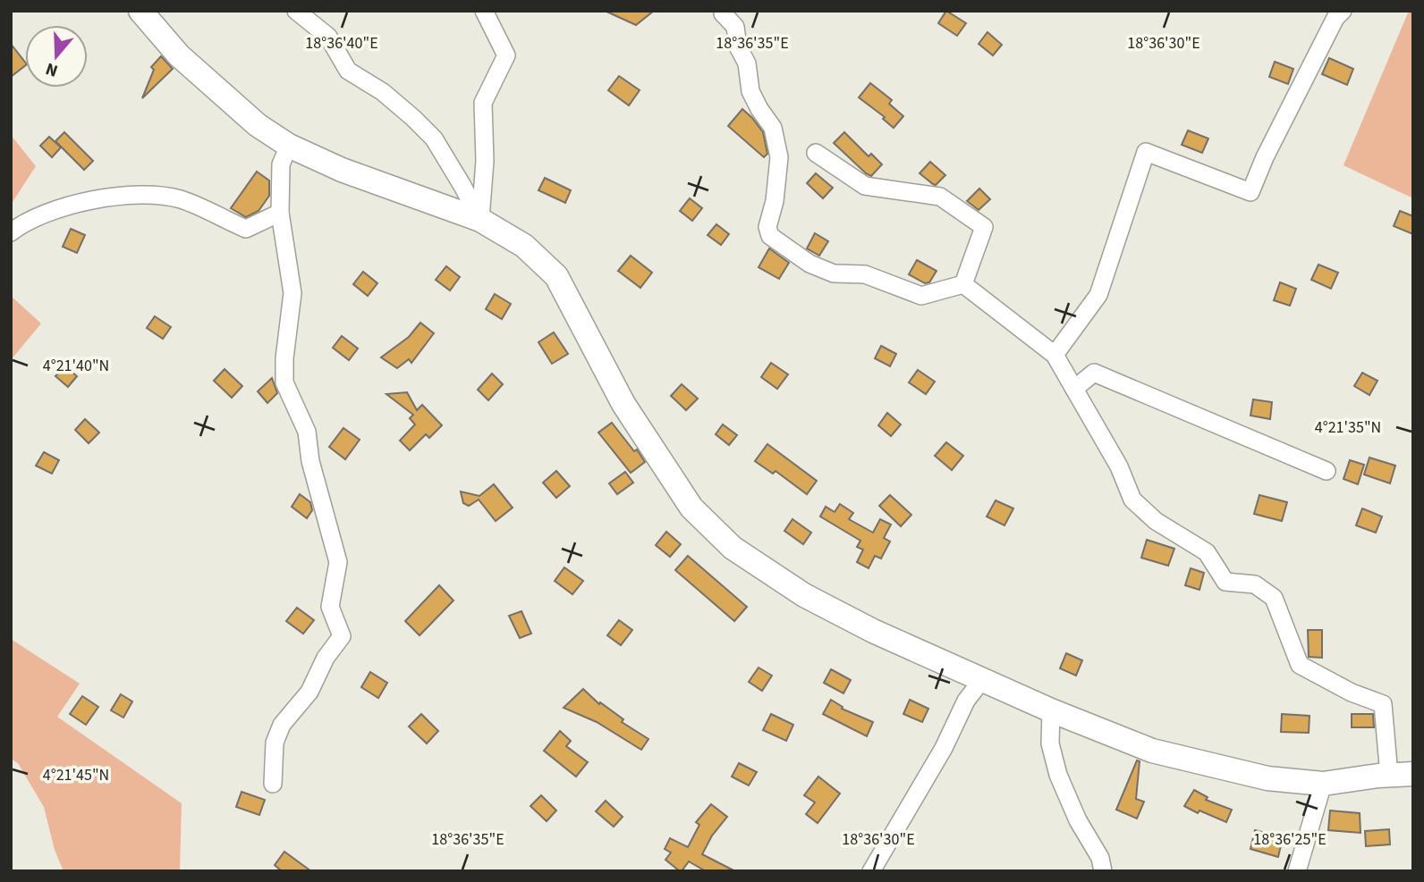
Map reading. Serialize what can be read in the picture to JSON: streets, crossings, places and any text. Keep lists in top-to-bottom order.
{
  "north": "bottom",
  "coordinates": [
    "18°36'40\"E",
    "18°36'35\"E",
    "18°36'30\"E",
    "4°21'40\"N",
    "4°21'35\"N",
    "4°21'45\"N",
    "18°36'25\"E"
  ]
}
